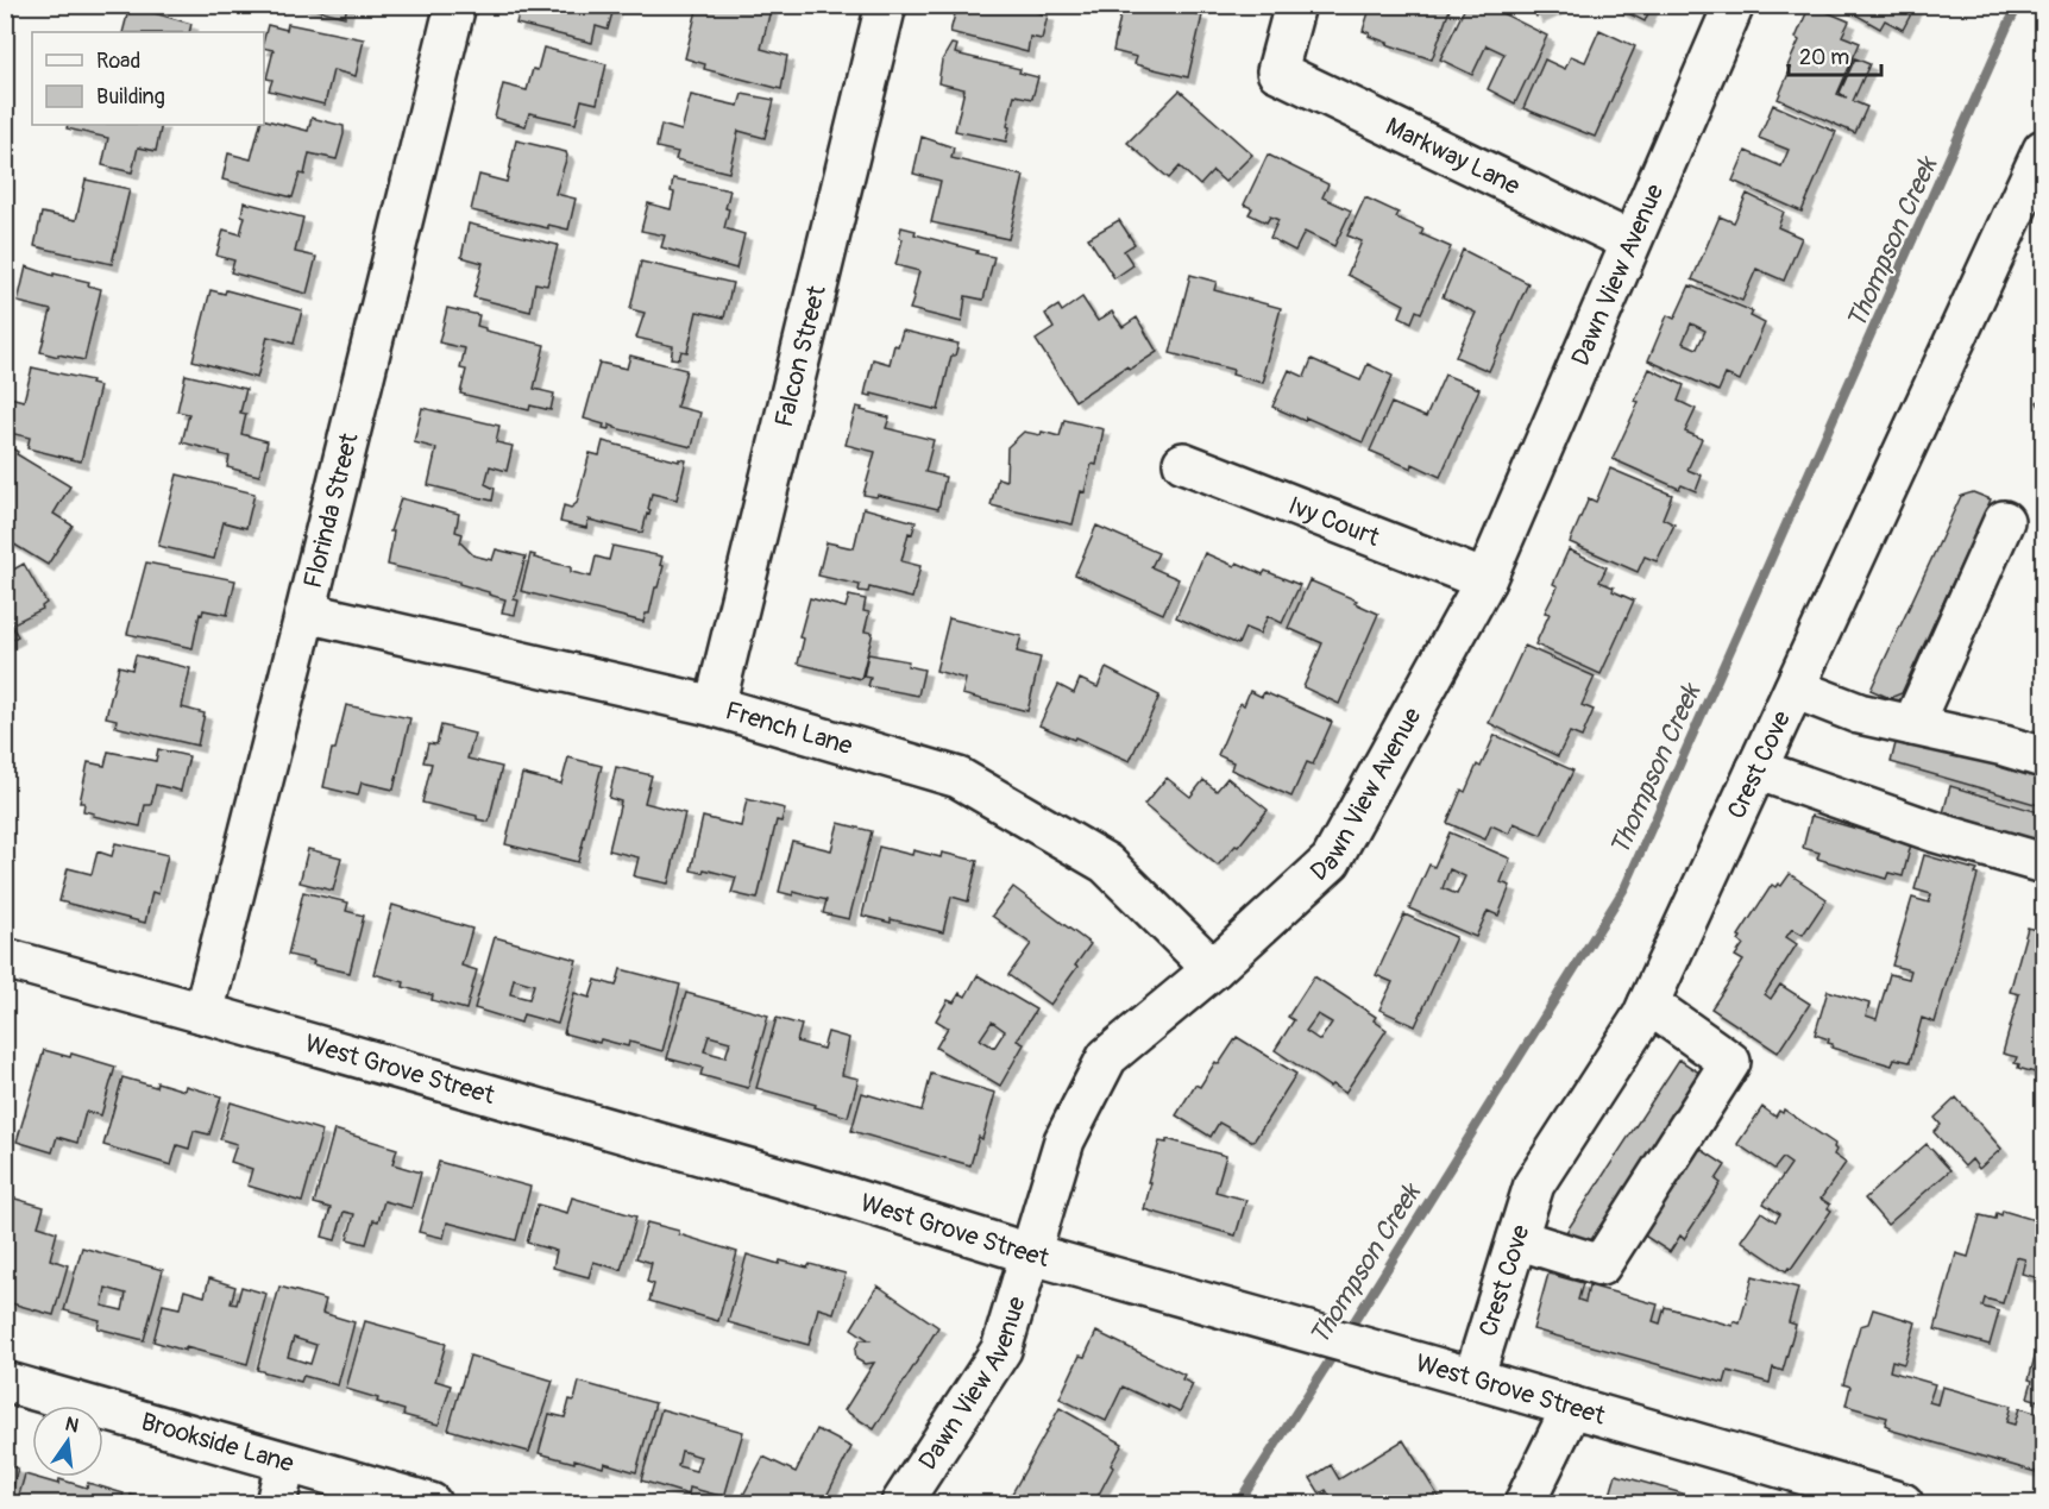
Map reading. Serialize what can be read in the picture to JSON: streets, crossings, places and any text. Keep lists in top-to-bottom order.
{
  "streets": {
    "street": [
      "Markway Lane",
      "Dawn View Avenue",
      "Falcon Street",
      "Florinda Street",
      "Ivy Court",
      "French Lane",
      "Crest Cove",
      "West Grove Street",
      "Brookside Lane"
    ]
  },
  "crossings": [
    ["Markway Lane", "Dawn View Avenue"],
    ["Dawn View Avenue", "Ivy Court"],
    ["Dawn View Avenue", "French Lane"],
    ["Dawn View Avenue", "West Grove Street"],
    ["Falcon Street", "French Lane"],
    ["Florinda Street", "French Lane"],
    ["Florinda Street", "West Grove Street"],
    ["Crest Cove", "West Grove Street"]
  ],
  "water": ["Thompson Creek"],
  "legend": ["Road", "Building"],
  "scale_bar": "20 m",
  "north": "top"
}
